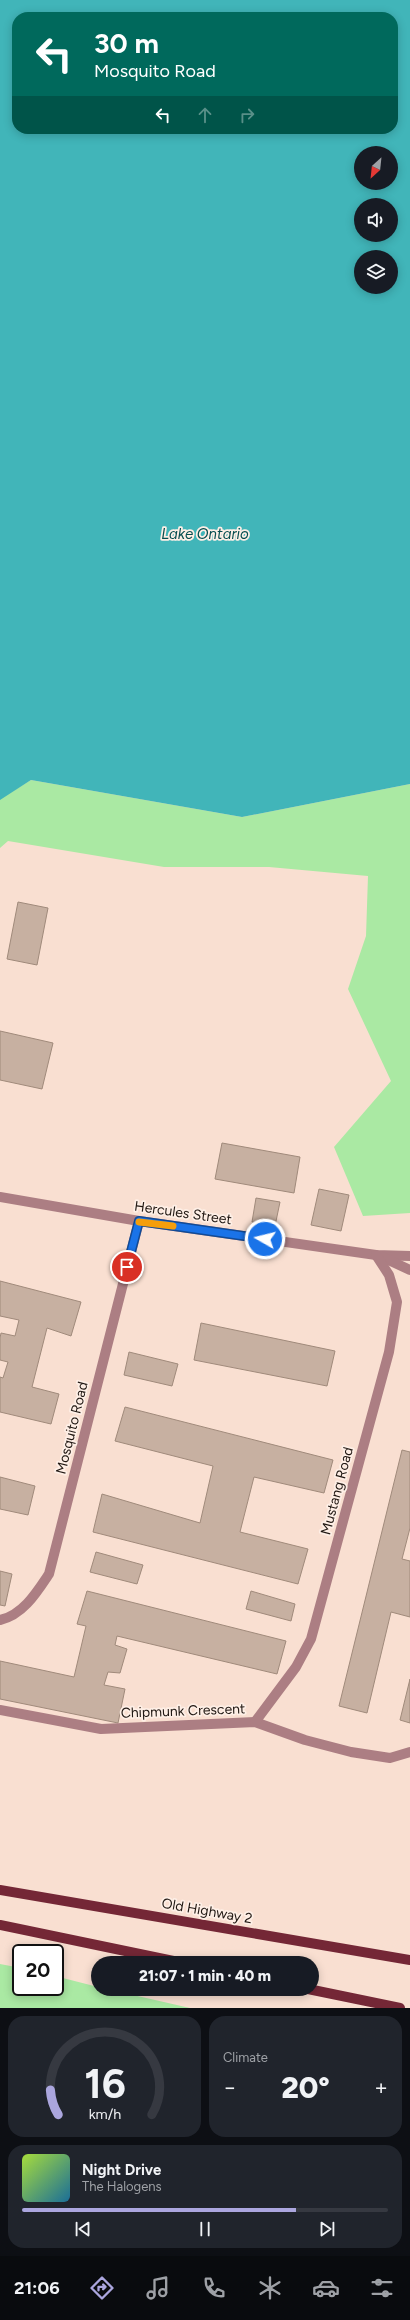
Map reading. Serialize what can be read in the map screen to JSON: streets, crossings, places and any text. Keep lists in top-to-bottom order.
{
  "streets": {
    "main road": ["Old Highway 2"],
    "lane": [
      "Hercules Street",
      "Mosquito Road",
      "Mustang Road",
      "Chipmunk Crescent"
    ]
  },
  "crossings": [
    ["Hercules Street", "Mosquito Road"],
    ["Hercules Street", "Mustang Road"],
    ["Mustang Road", "Chipmunk Crescent"]
  ],
  "water": ["Lake Ontario"],
  "north": "bottom left",
  "page": {
    "turn": ["30 m", "Mosquito Road"],
    "limit": "20",
    "trip": "21:07 · 1 min · 40 m",
    "tile": "Climate",
    "heat": ["−", "20°", "+"],
    "song": ["Night Drive", "The Halogens"],
    "tabs": "21:06",
    "gauge": ["16", "km/h"]
  }
}
